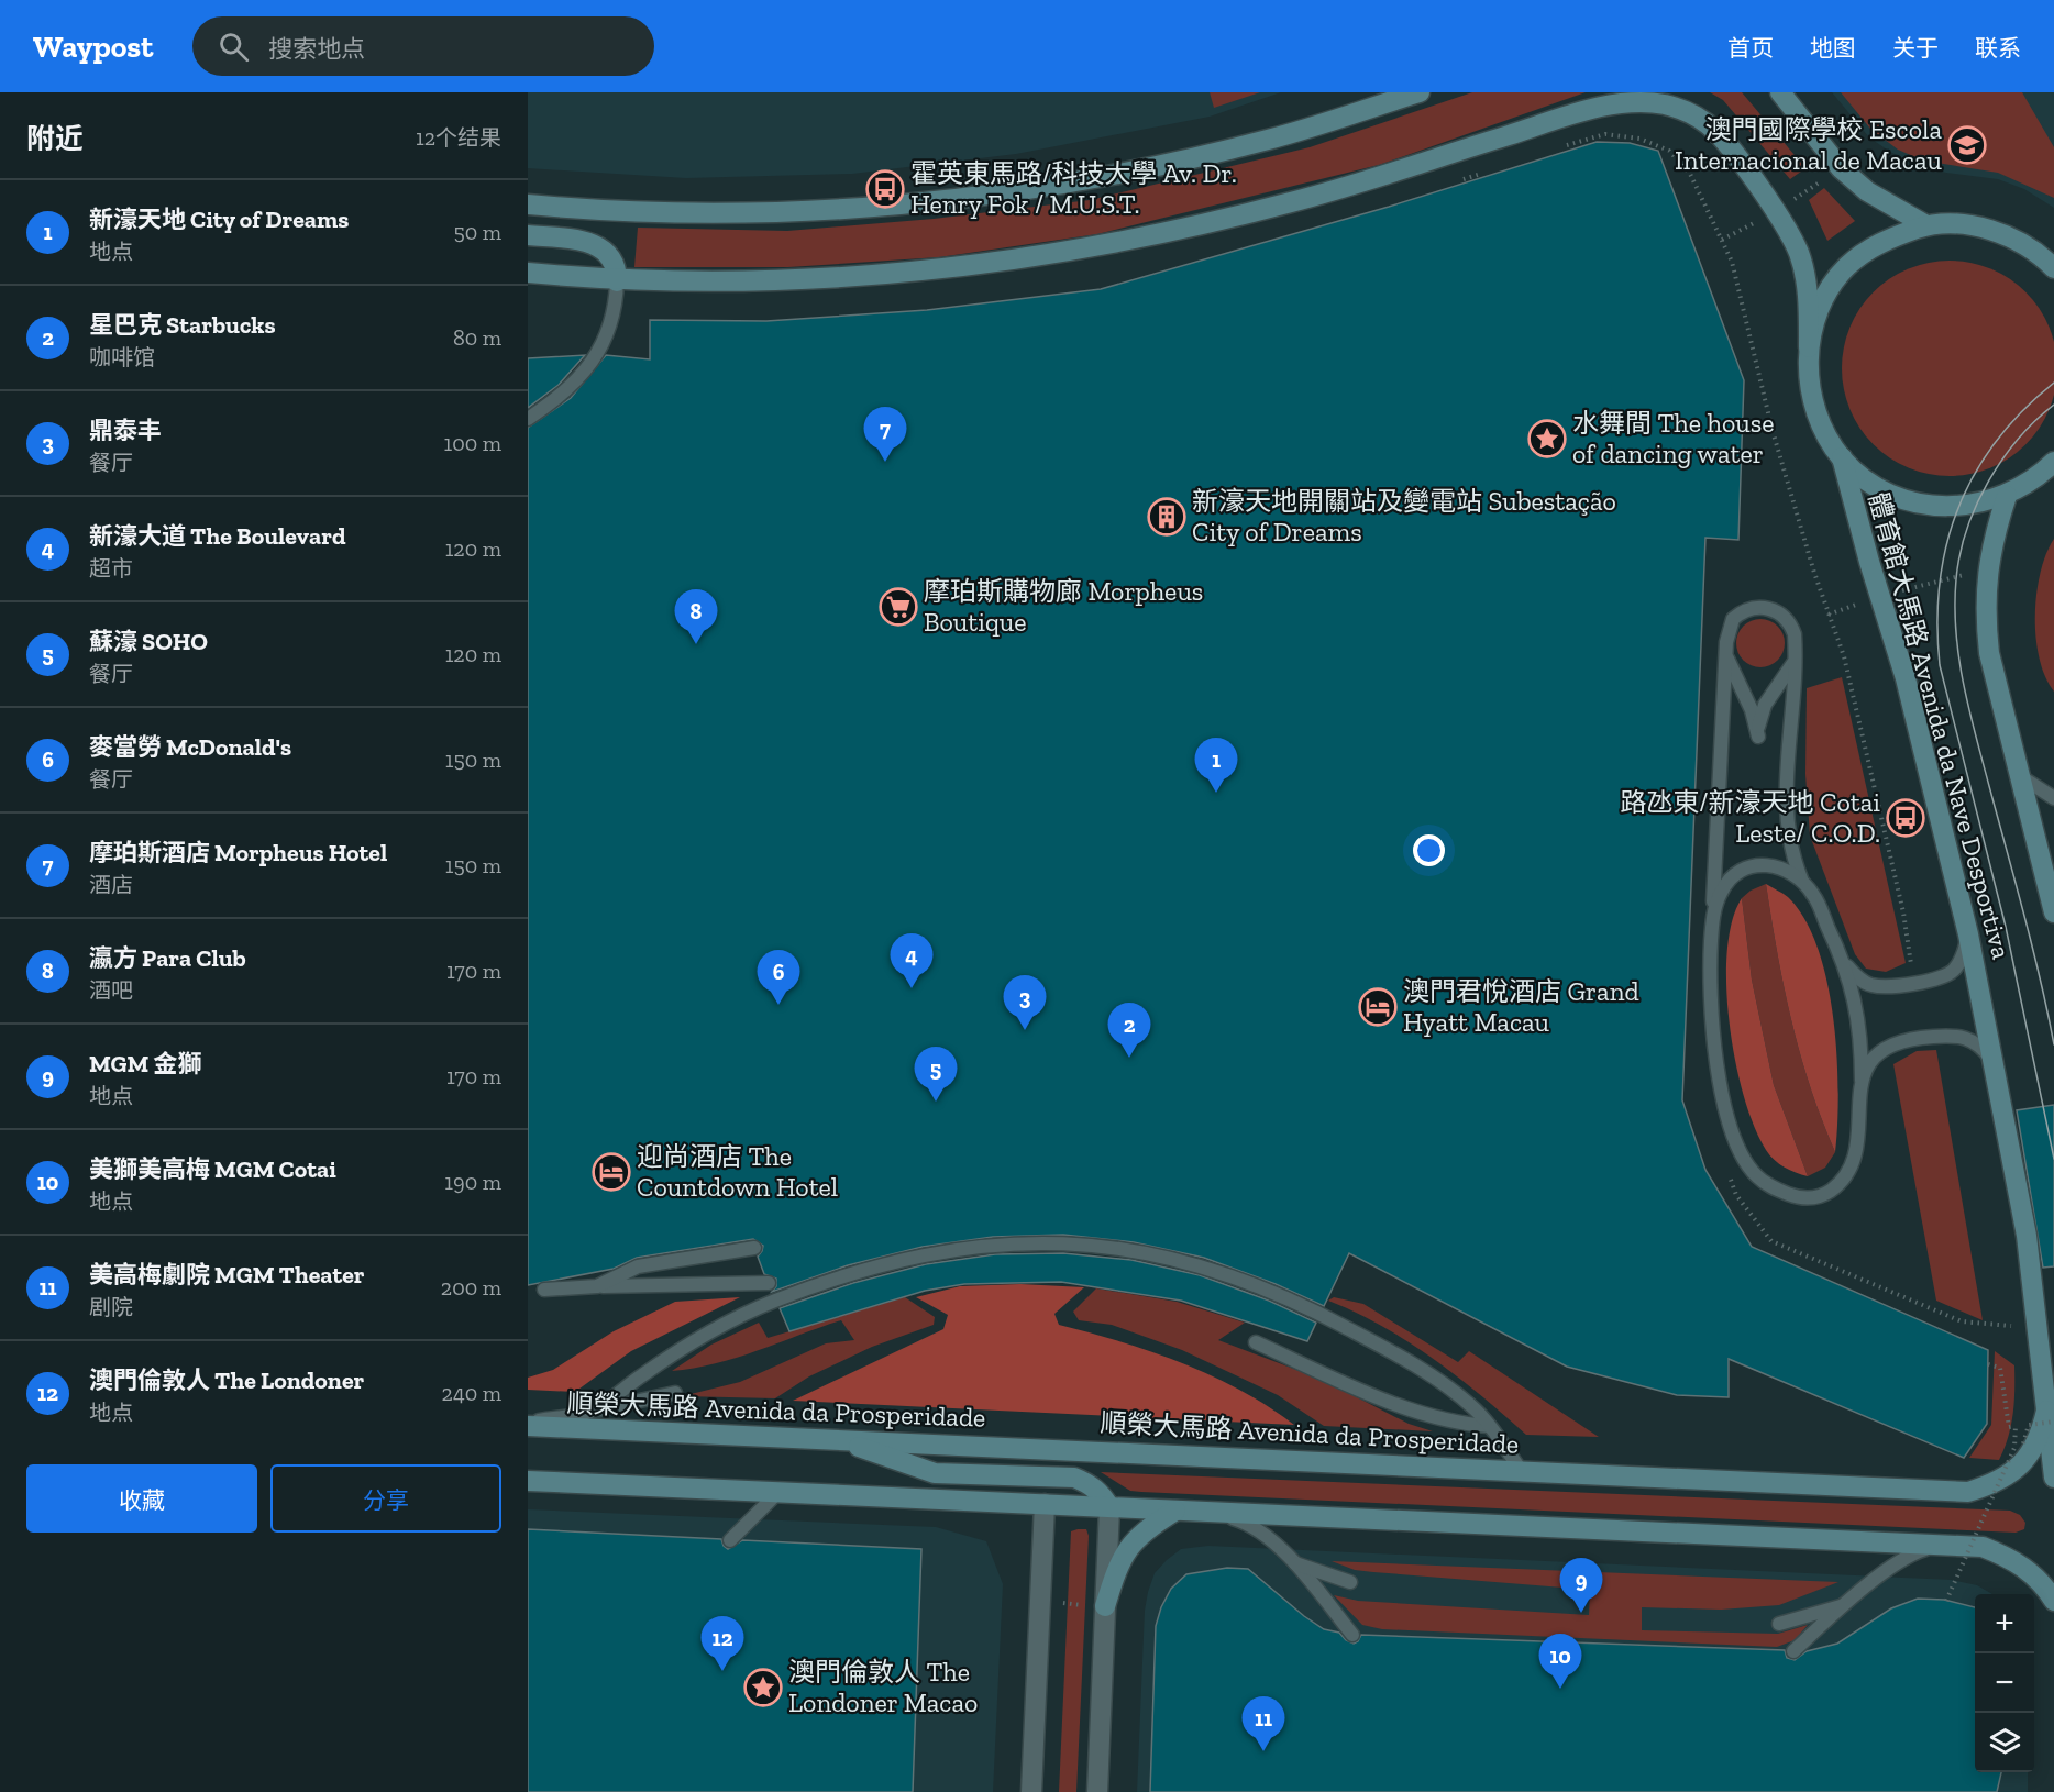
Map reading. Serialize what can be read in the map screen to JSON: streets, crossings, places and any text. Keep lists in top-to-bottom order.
{
  "streets": {
    "main road": ["體育館大馬路 Avenida da Nave Desportiva", "順榮大馬路 Avenida da Prosperidade"]
  },
  "crossings": [
    ["體育館大馬路 Avenida da Nave Desportiva", "順榮大馬路 Avenida da Prosperidade"]
  ],
  "places": {
    "school or university": ["澳門國際學校 Escola Internacional de Macau"],
    "bus stop": ["霍英東馬路/科技大學 Av. Dr. Henry Fok / M.U.S.T.", "路氹東/新濠天地 Cotai Leste/ C.O.D."],
    "place": ["水舞間 The house of dancing water", "澳門倫敦人 The Londoner Macao"],
    "building": ["新濠天地開關站及變電站 Subestação City of Dreams"],
    "supermarket": ["摩珀斯購物廊 Morpheus Boutique"],
    "hotel": ["澳門君悅酒店 Grand Hyatt Macau", "迎尚酒店 The Countdown Hotel"]
  },
  "page": {
    "header": "Waypost",
    "search": "搜索地点",
    "nav": [
      "首页",
      "地图",
      "关于",
      "联系"
    ],
    "heading": ["附近", "12个结果"],
    "list": [
      {
        "mark": "1",
        "name": "新濠天地 City of Dreams",
        "note": "地点",
        "value": "50 m"
      },
      {
        "mark": "2",
        "name": "星巴克 Starbucks",
        "note": "咖啡馆",
        "value": "80 m"
      },
      {
        "mark": "3",
        "name": "鼎泰丰",
        "note": "餐厅",
        "value": "100 m"
      },
      {
        "mark": "4",
        "name": "新濠大道 The Boulevard",
        "note": "超市",
        "value": "120 m"
      },
      {
        "mark": "5",
        "name": "蘇濠 SOHO",
        "note": "餐厅",
        "value": "120 m"
      },
      {
        "mark": "6",
        "name": "麥當勞 McDonald's",
        "note": "餐厅",
        "value": "150 m"
      },
      {
        "mark": "7",
        "name": "摩珀斯酒店 Morpheus Hotel",
        "note": "酒店",
        "value": "150 m"
      },
      {
        "mark": "8",
        "name": "瀛方 Para Club",
        "note": "酒吧",
        "value": "170 m"
      },
      {
        "mark": "9",
        "name": "MGM 金獅",
        "note": "地点",
        "value": "170 m"
      },
      {
        "mark": "10",
        "name": "美獅美高梅 MGM Cotai",
        "note": "地点",
        "value": "190 m"
      },
      {
        "mark": "11",
        "name": "美高梅劇院 MGM Theater",
        "note": "剧院",
        "value": "200 m"
      },
      {
        "mark": "12",
        "name": "澳門倫敦人 The Londoner",
        "note": "地点",
        "value": "240 m"
      }
    ],
    "pins": [
      "7",
      "8",
      "1",
      "4",
      "6",
      "3",
      "2",
      "5",
      "9",
      "12",
      "10",
      "11"
    ],
    "buttons": ["收藏", "分享"],
    "map_buttons": ["+", "−"]
  }
}
